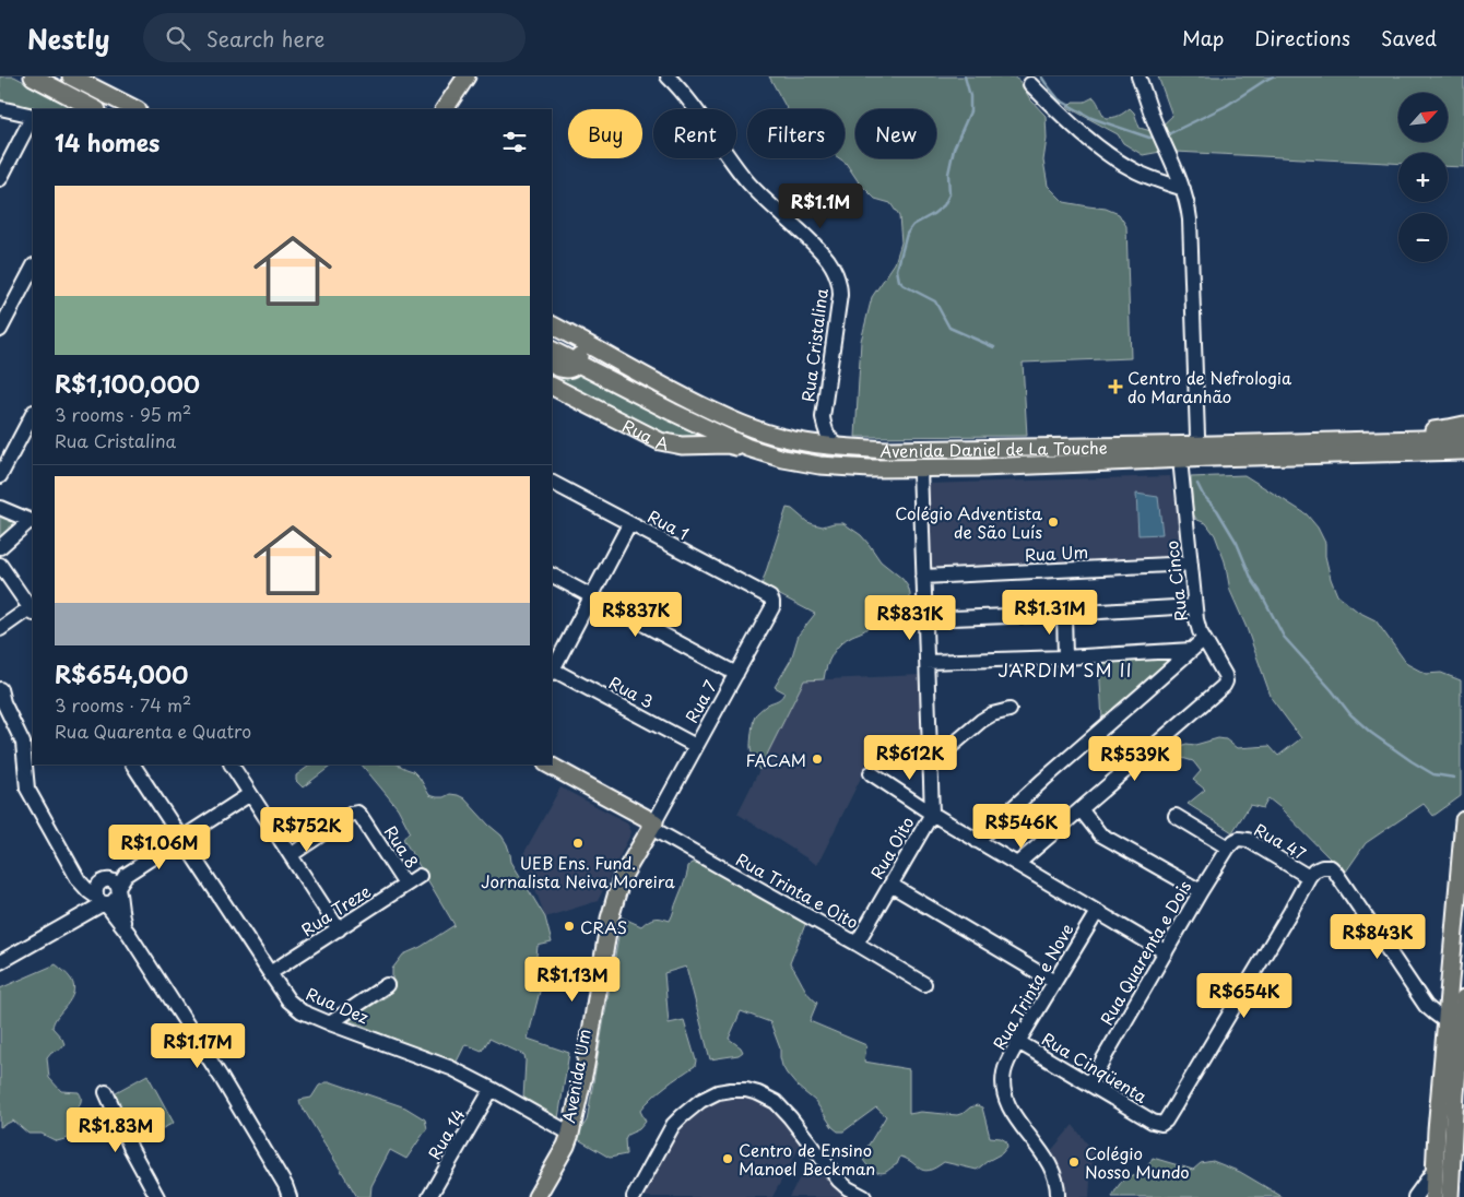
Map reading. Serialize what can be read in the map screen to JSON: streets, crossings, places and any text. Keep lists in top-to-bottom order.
{
  "streets": {
    "main road": ["Rua A", "Avenida Daniel de La Touche", "Avenida Um"],
    "street": [
      "Rua Cristalina",
      "Rua 1",
      "Rua Um",
      "Rua Cinco",
      "Rua 3",
      "Rua 7",
      "Rua 47",
      "Rua 8",
      "Rua Oito",
      "Rua Trinta e Oito",
      "Rua Treze",
      "Rua Quarenta e Dois",
      "Rua Trinta e Nove",
      "Rua Dez",
      "Rua Cinqüenta",
      "Rua 14"
    ]
  },
  "crossings": [
    ["Rua Cristalina", "Avenida Daniel de La Touche"],
    ["Rua A", "Avenida Daniel de La Touche"],
    ["Avenida Daniel de La Touche", "Rua Oito"],
    ["Rua 1", "Rua 7"],
    ["Rua Um", "Rua Cinco"],
    ["Rua Um", "Rua Oito"],
    ["Rua 3", "Rua 7"],
    ["Rua 7", "Rua Trinta e Oito"],
    ["Rua 7", "Avenida Um"],
    ["Rua 47", "Rua Quarenta e Dois"],
    ["Rua 47", "Rua Cinqüenta"],
    ["Rua 8", "Rua Treze"],
    ["Rua Oito", "Rua Trinta e Oito"],
    ["Rua Trinta e Oito", "Avenida Um"],
    ["Rua Treze", "Rua Dez"],
    ["Rua Quarenta e Dois", "Rua Cinqüenta"],
    ["Rua Trinta e Nove", "Rua Cinqüenta"],
    ["Rua Dez", "Avenida Um"],
    ["Rua Dez", "Rua 14"]
  ],
  "districts": ["JARDIM SM II"],
  "places": {
    "health": ["Centro de Nefrologia do Maranhão"],
    "other": [
      "Colégio Adventista de São Luís",
      "FACAM",
      "UEB Ens. Fund. Jornalista Neiva Moreira",
      "CRAS",
      "Centro de Ensino Manoel Beckman",
      "Colégio Nosso Mundo"
    ]
  },
  "north": "top right",
  "page": {
    "header": "Nestly",
    "search": "Search here",
    "nav": ["Map", "Directions", "Saved"],
    "map_buttons": ["+", "−"],
    "chip": [
      "Buy",
      "Rent",
      "Filters",
      "New"
    ],
    "heading": "14 homes",
    "list": [
      {
        "name": "R$1,100,000",
        "note": "3 rooms · 95 m² · Rua Cristalina"
      },
      {
        "name": "R$654,000",
        "note": "3 rooms · 74 m² · Rua Quarenta e Quatro"
      }
    ],
    "price": [
      "R$1.1M",
      "R$1.31M",
      "R$837K",
      "R$831K",
      "R$612K",
      "R$539K",
      "R$546K",
      "R$752K",
      "R$1.06M",
      "R$843K",
      "R$1.13M",
      "R$654K",
      "R$1.17M",
      "R$1.83M"
    ]
  }
}
